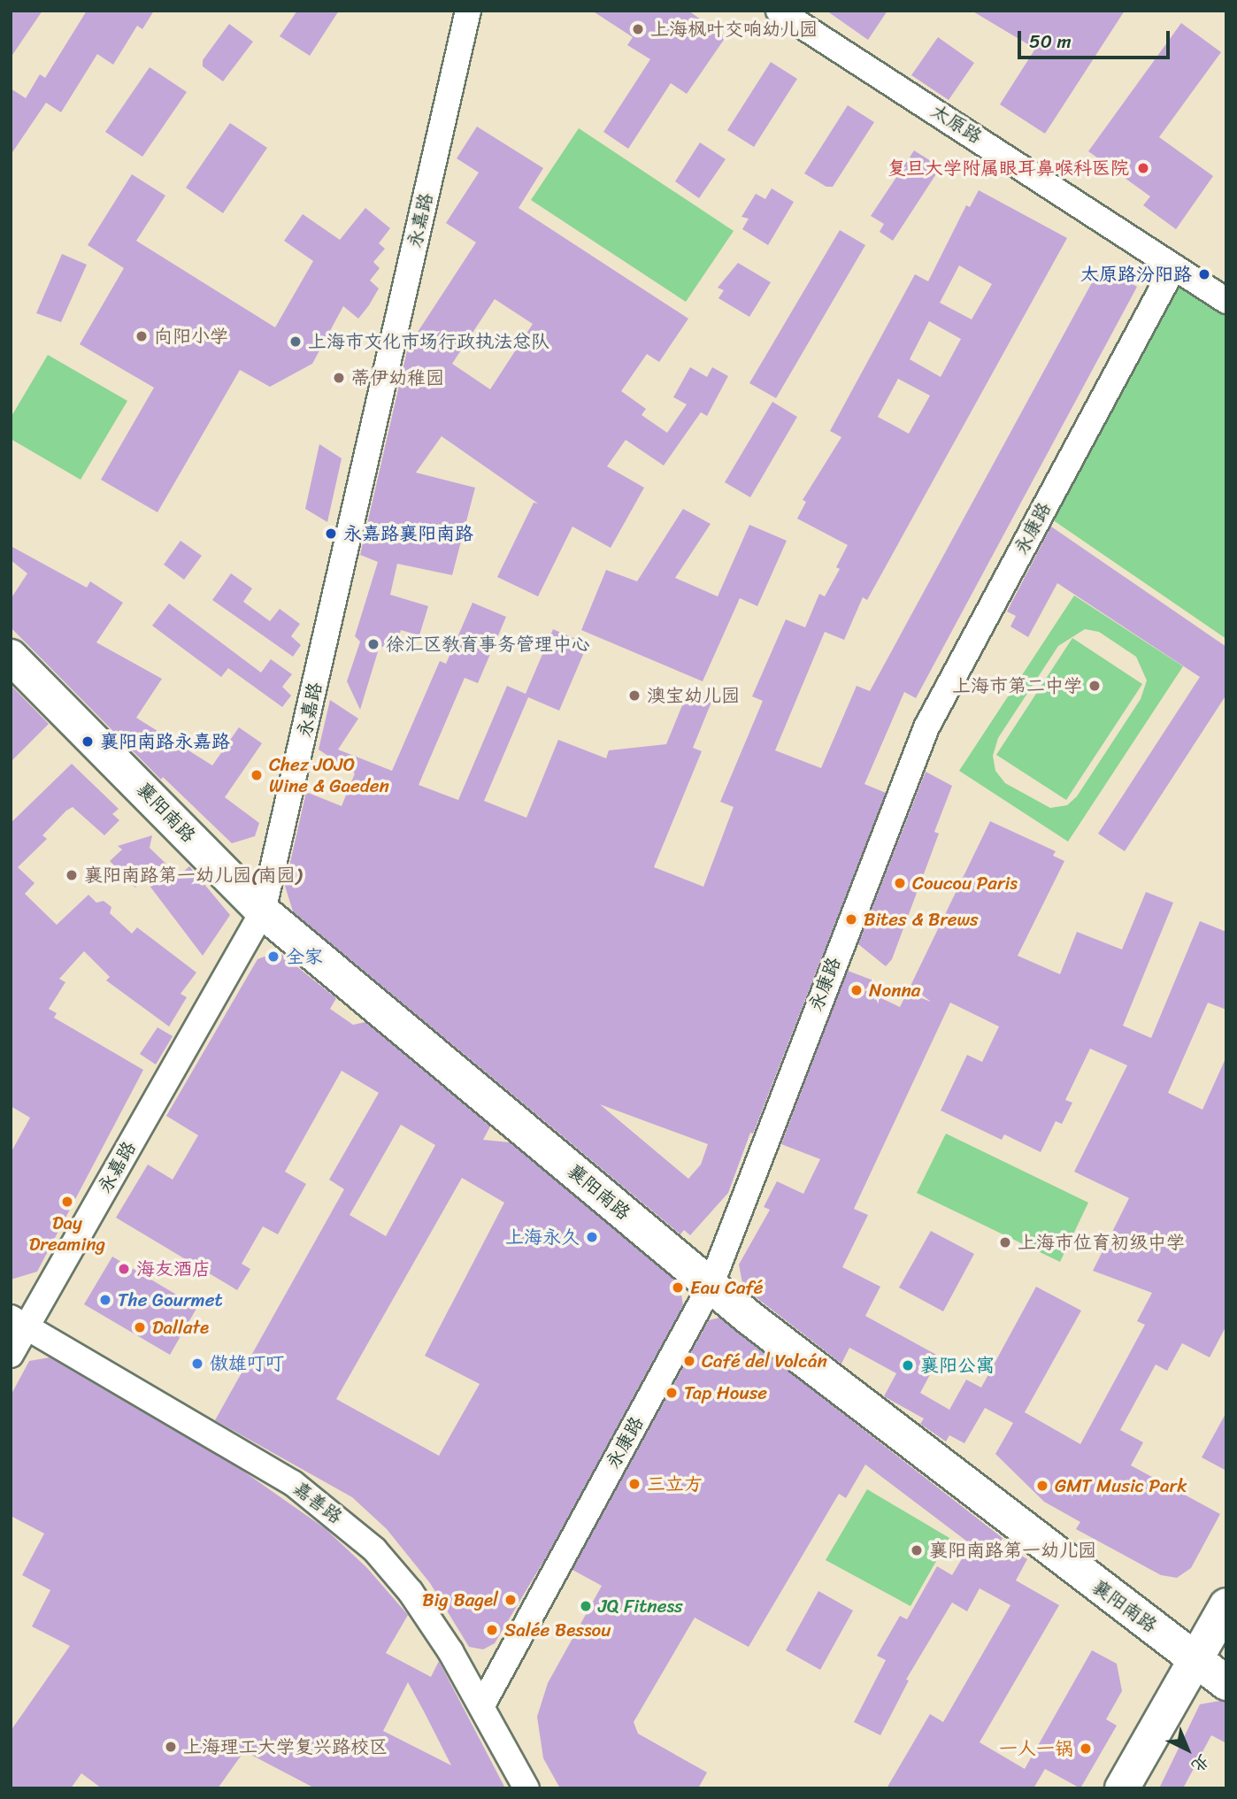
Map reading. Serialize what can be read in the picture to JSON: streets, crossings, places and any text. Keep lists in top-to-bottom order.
{
  "streets": {
    "street": [
      "太原路",
      "永嘉路",
      "永康路",
      "襄阳南路",
      "嘉善路"
    ]
  },
  "crossings": [
    ["太原路", "永康路"],
    ["永嘉路", "襄阳南路"],
    ["永嘉路", "嘉善路"],
    ["永康路", "襄阳南路"],
    ["永康路", "嘉善路"]
  ],
  "places": [
    "上海枫叶交响幼儿园",
    "复旦大学附属眼耳鼻喉科医院",
    "太原路汾阳路",
    "向阳小学",
    "上海市文化市场行政执法总队",
    "蒂伊幼稚园",
    "永嘉路襄阳南路",
    "徐汇区教育事务管理中心",
    "上海市第二中学",
    "澳宝幼儿园",
    "襄阳南路永嘉路",
    "Chez JOJO Wine & Gaeden",
    "襄阳南路第一幼儿园(南园)",
    "Coucou Paris",
    "Bites & Brews",
    "全家",
    "Nonna",
    "Day Dreaming",
    "上海永久",
    "上海市位育初级中学",
    "海友酒店",
    "Eau Café",
    "The Gourmet",
    "Dallate",
    "Café del Volcán",
    "傲雄叮叮",
    "襄阳公寓",
    "Tap House",
    "三立方",
    "GMT Music Park",
    "襄阳南路第一幼儿园",
    "Big Bagel",
    "JQ Fitness",
    "Salée Bessou",
    "上海理工大学复兴路校区",
    "一人一锅"
  ],
  "scale_bar": "50 m",
  "north": "bottom right"
}
